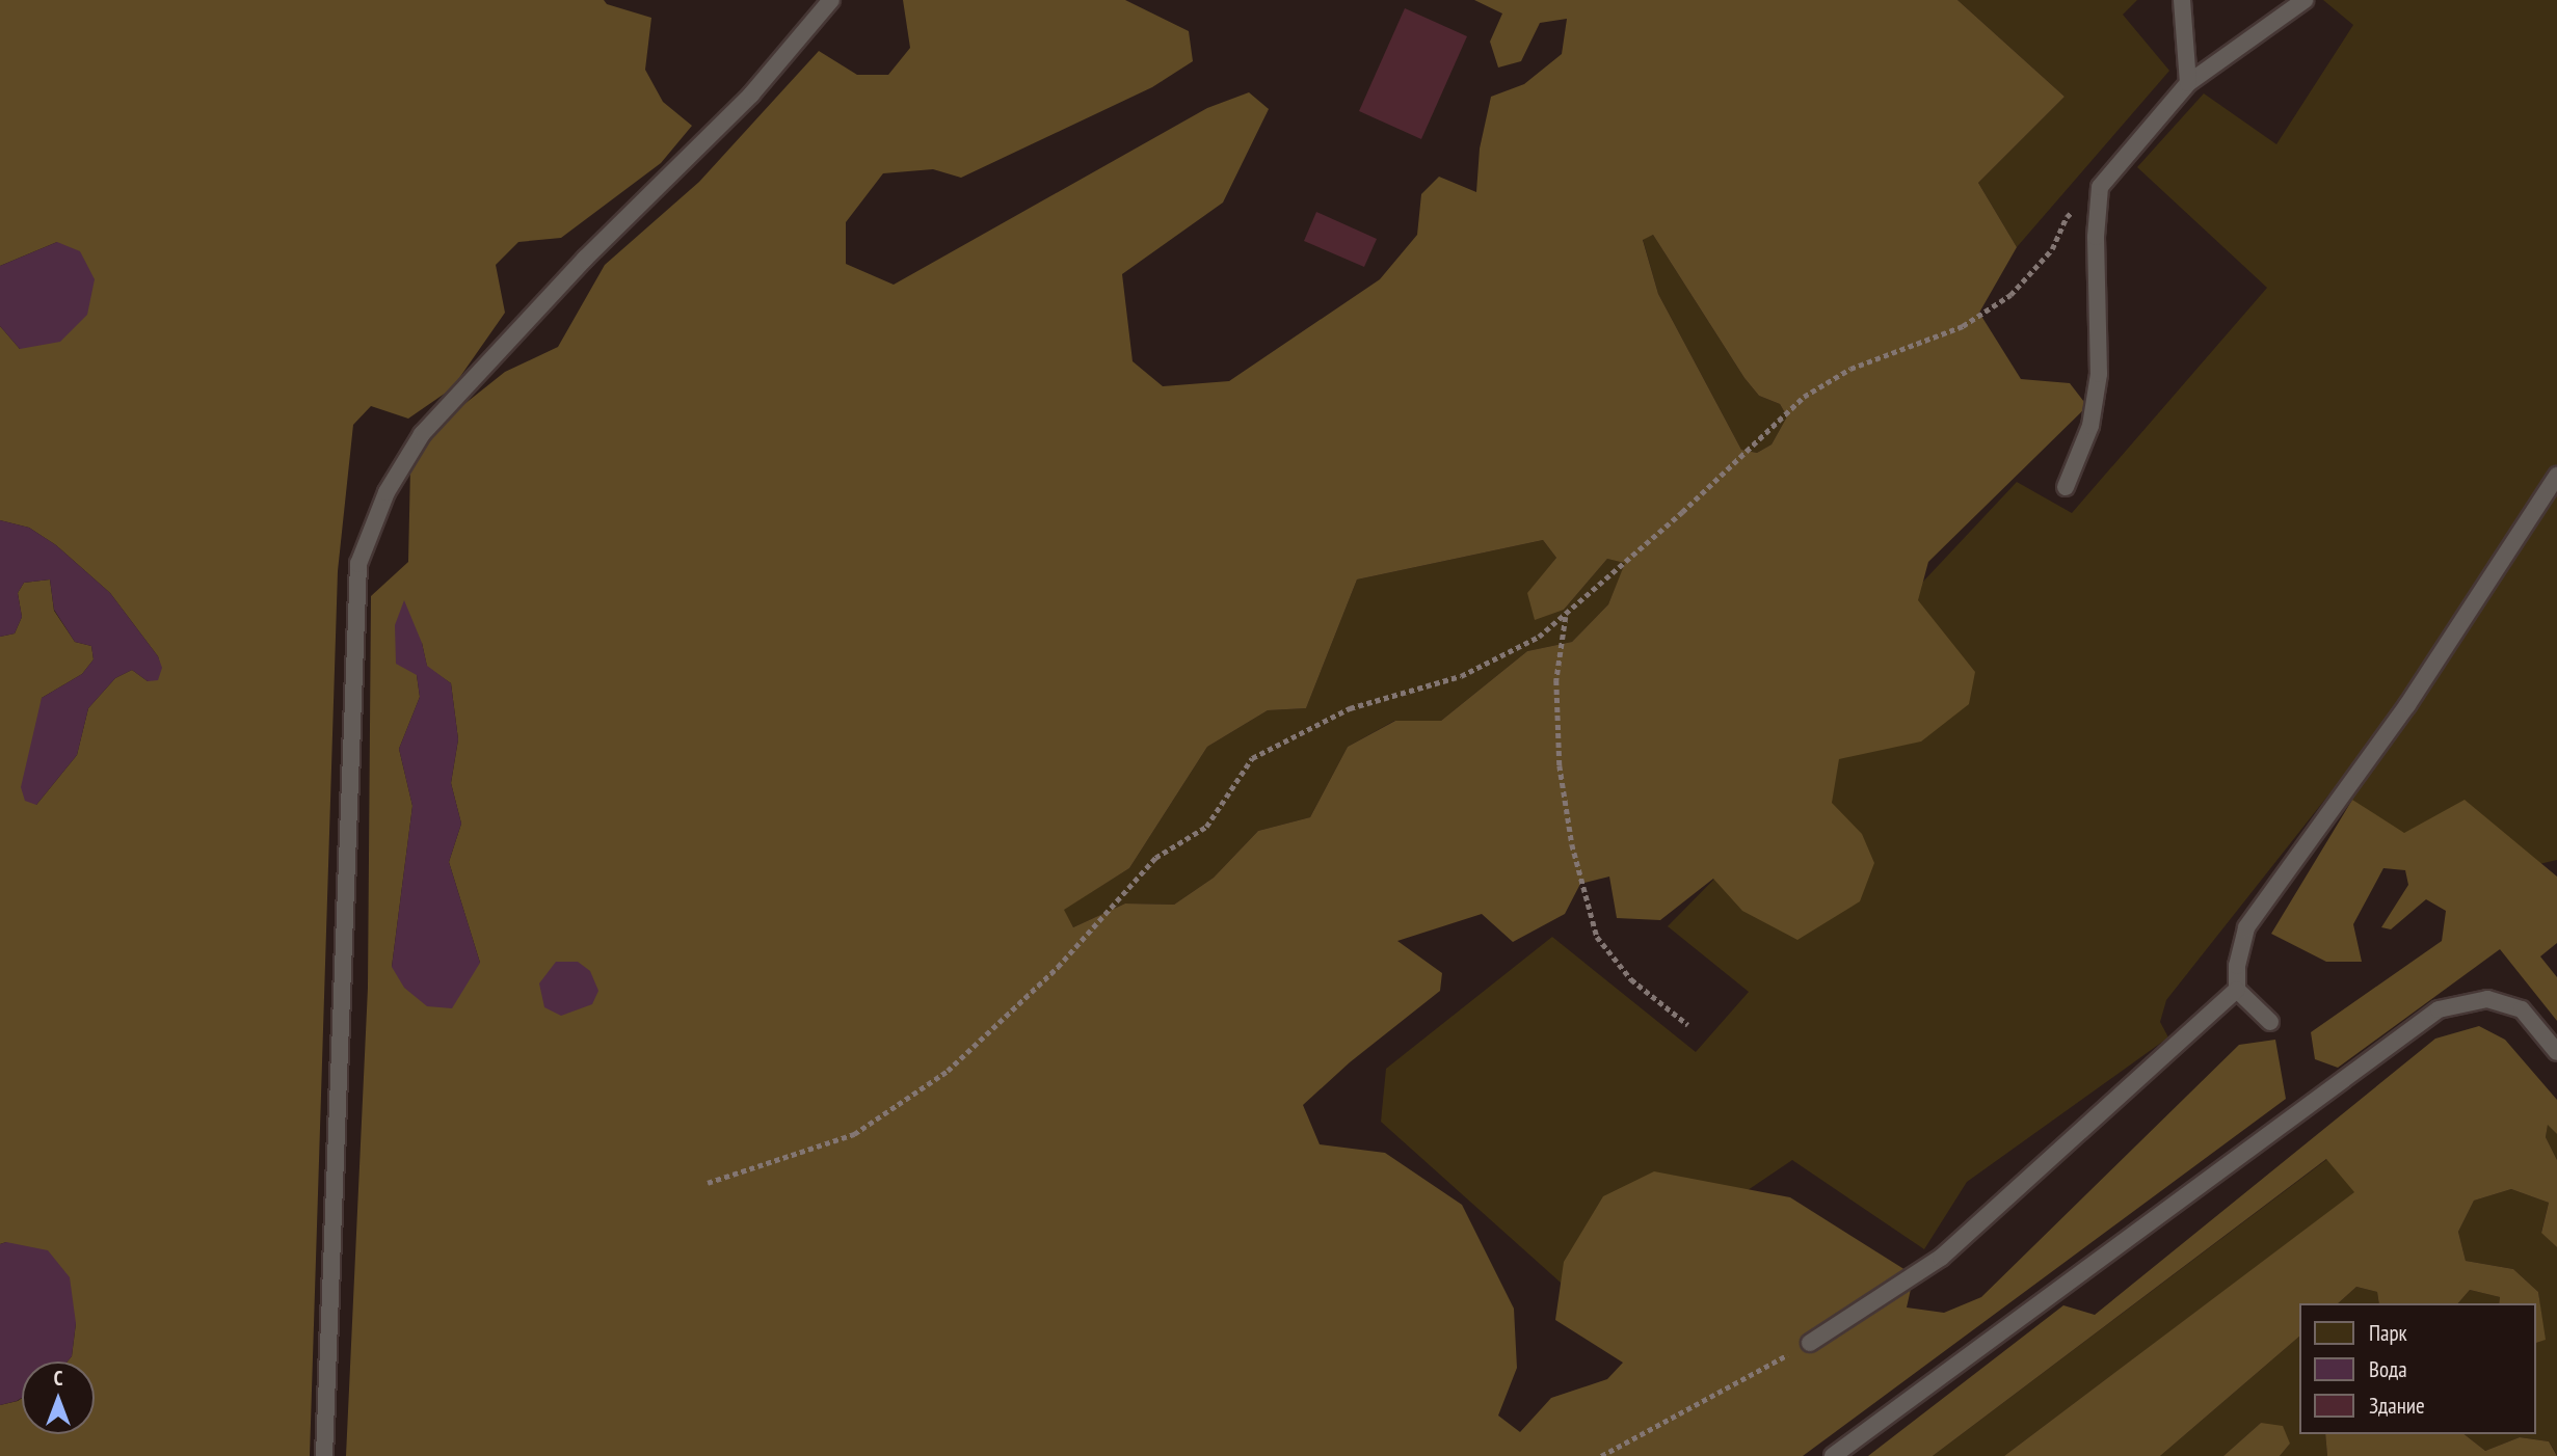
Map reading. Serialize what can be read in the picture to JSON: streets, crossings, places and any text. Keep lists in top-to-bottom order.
{
  "legend": ["Парк", "Вода", "Здание"],
  "north": "top"
}
